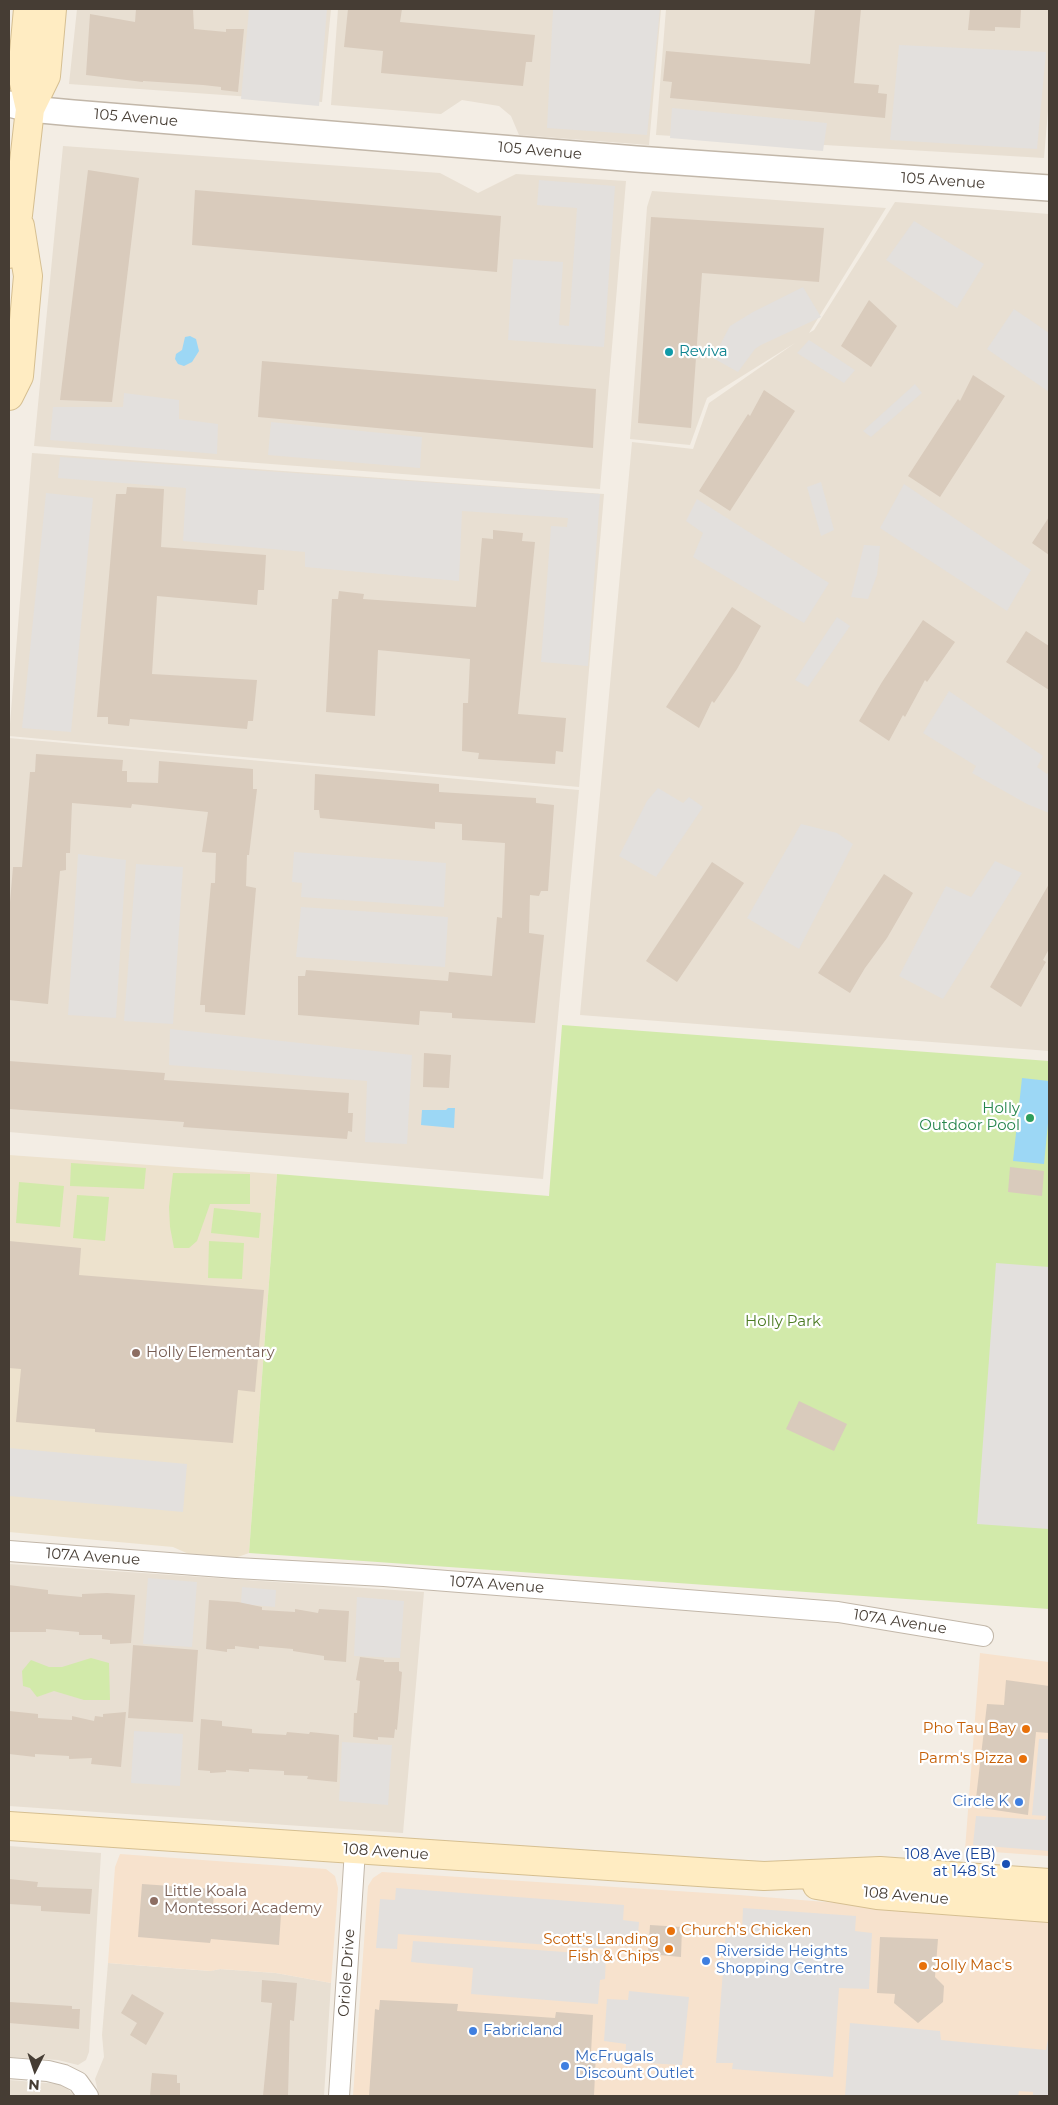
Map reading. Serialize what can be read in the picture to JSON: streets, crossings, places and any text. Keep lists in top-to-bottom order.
{
  "streets": {
    "main road": ["108 Avenue"],
    "street": ["105 Avenue", "107A Avenue", "Oriole Drive"]
  },
  "crossings": [
    ["108 Avenue", "Oriole Drive"]
  ],
  "parks": ["Holly Park"],
  "places": [
    "Reviva",
    "Holly Outdoor Pool",
    "Holly Elementary",
    "Pho Tau Bay",
    "Parm's Pizza",
    "Circle K",
    "108 Ave (EB) at 148 St",
    "Little Koala Montessori Academy",
    "Church's Chicken",
    "Scott's Landing Fish & Chips",
    "Riverside Heights Shopping Centre",
    "Jolly Mac's",
    "Fabricland",
    "McFrugals Discount Outlet"
  ],
  "north": "bottom"
}
